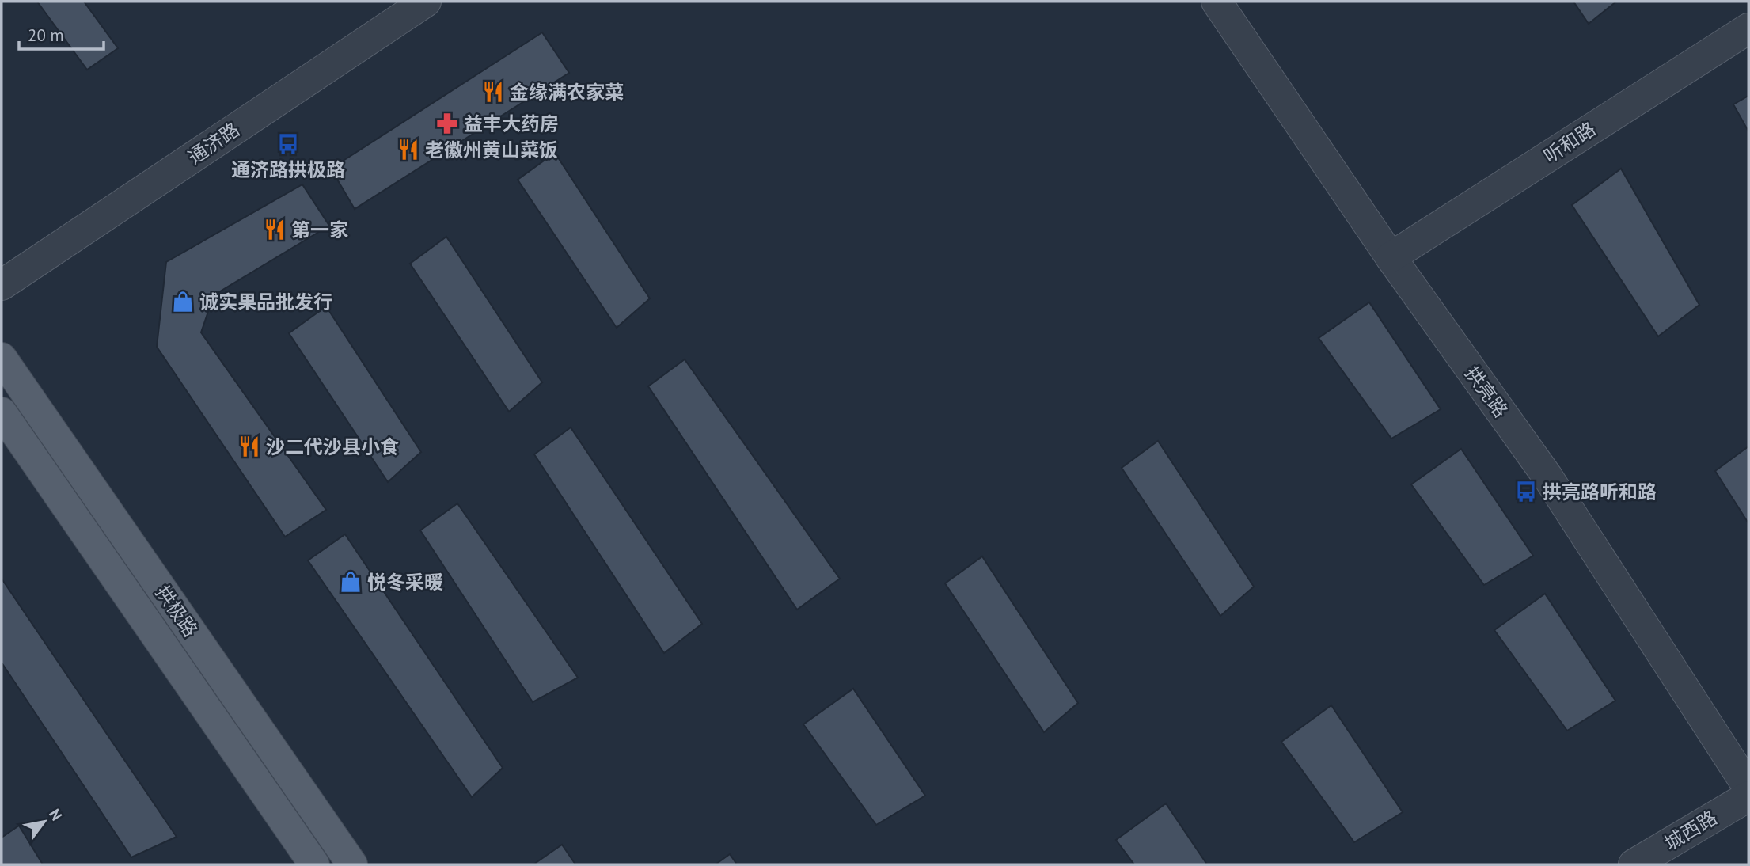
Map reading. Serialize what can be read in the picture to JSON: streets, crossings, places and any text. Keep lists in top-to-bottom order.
{
  "streets": {
    "main road": ["拱极路"],
    "street": [
      "听和路",
      "通济路",
      "拱亮路",
      "城西路"
    ]
  },
  "crossings": [
    ["听和路", "拱亮路"]
  ],
  "places": {
    "restaurant": [
      "金缘满农家菜",
      "老徽州黄山菜饭",
      "第一家",
      "沙二代沙县小食"
    ],
    "pharmacy": ["益丰大药房"],
    "bus stop": ["通济路拱极路", "拱亮路听和路"],
    "shop": ["诚实果品批发行", "悦冬采暖"]
  },
  "scale_bar": "20 m",
  "north": "top right"
}
